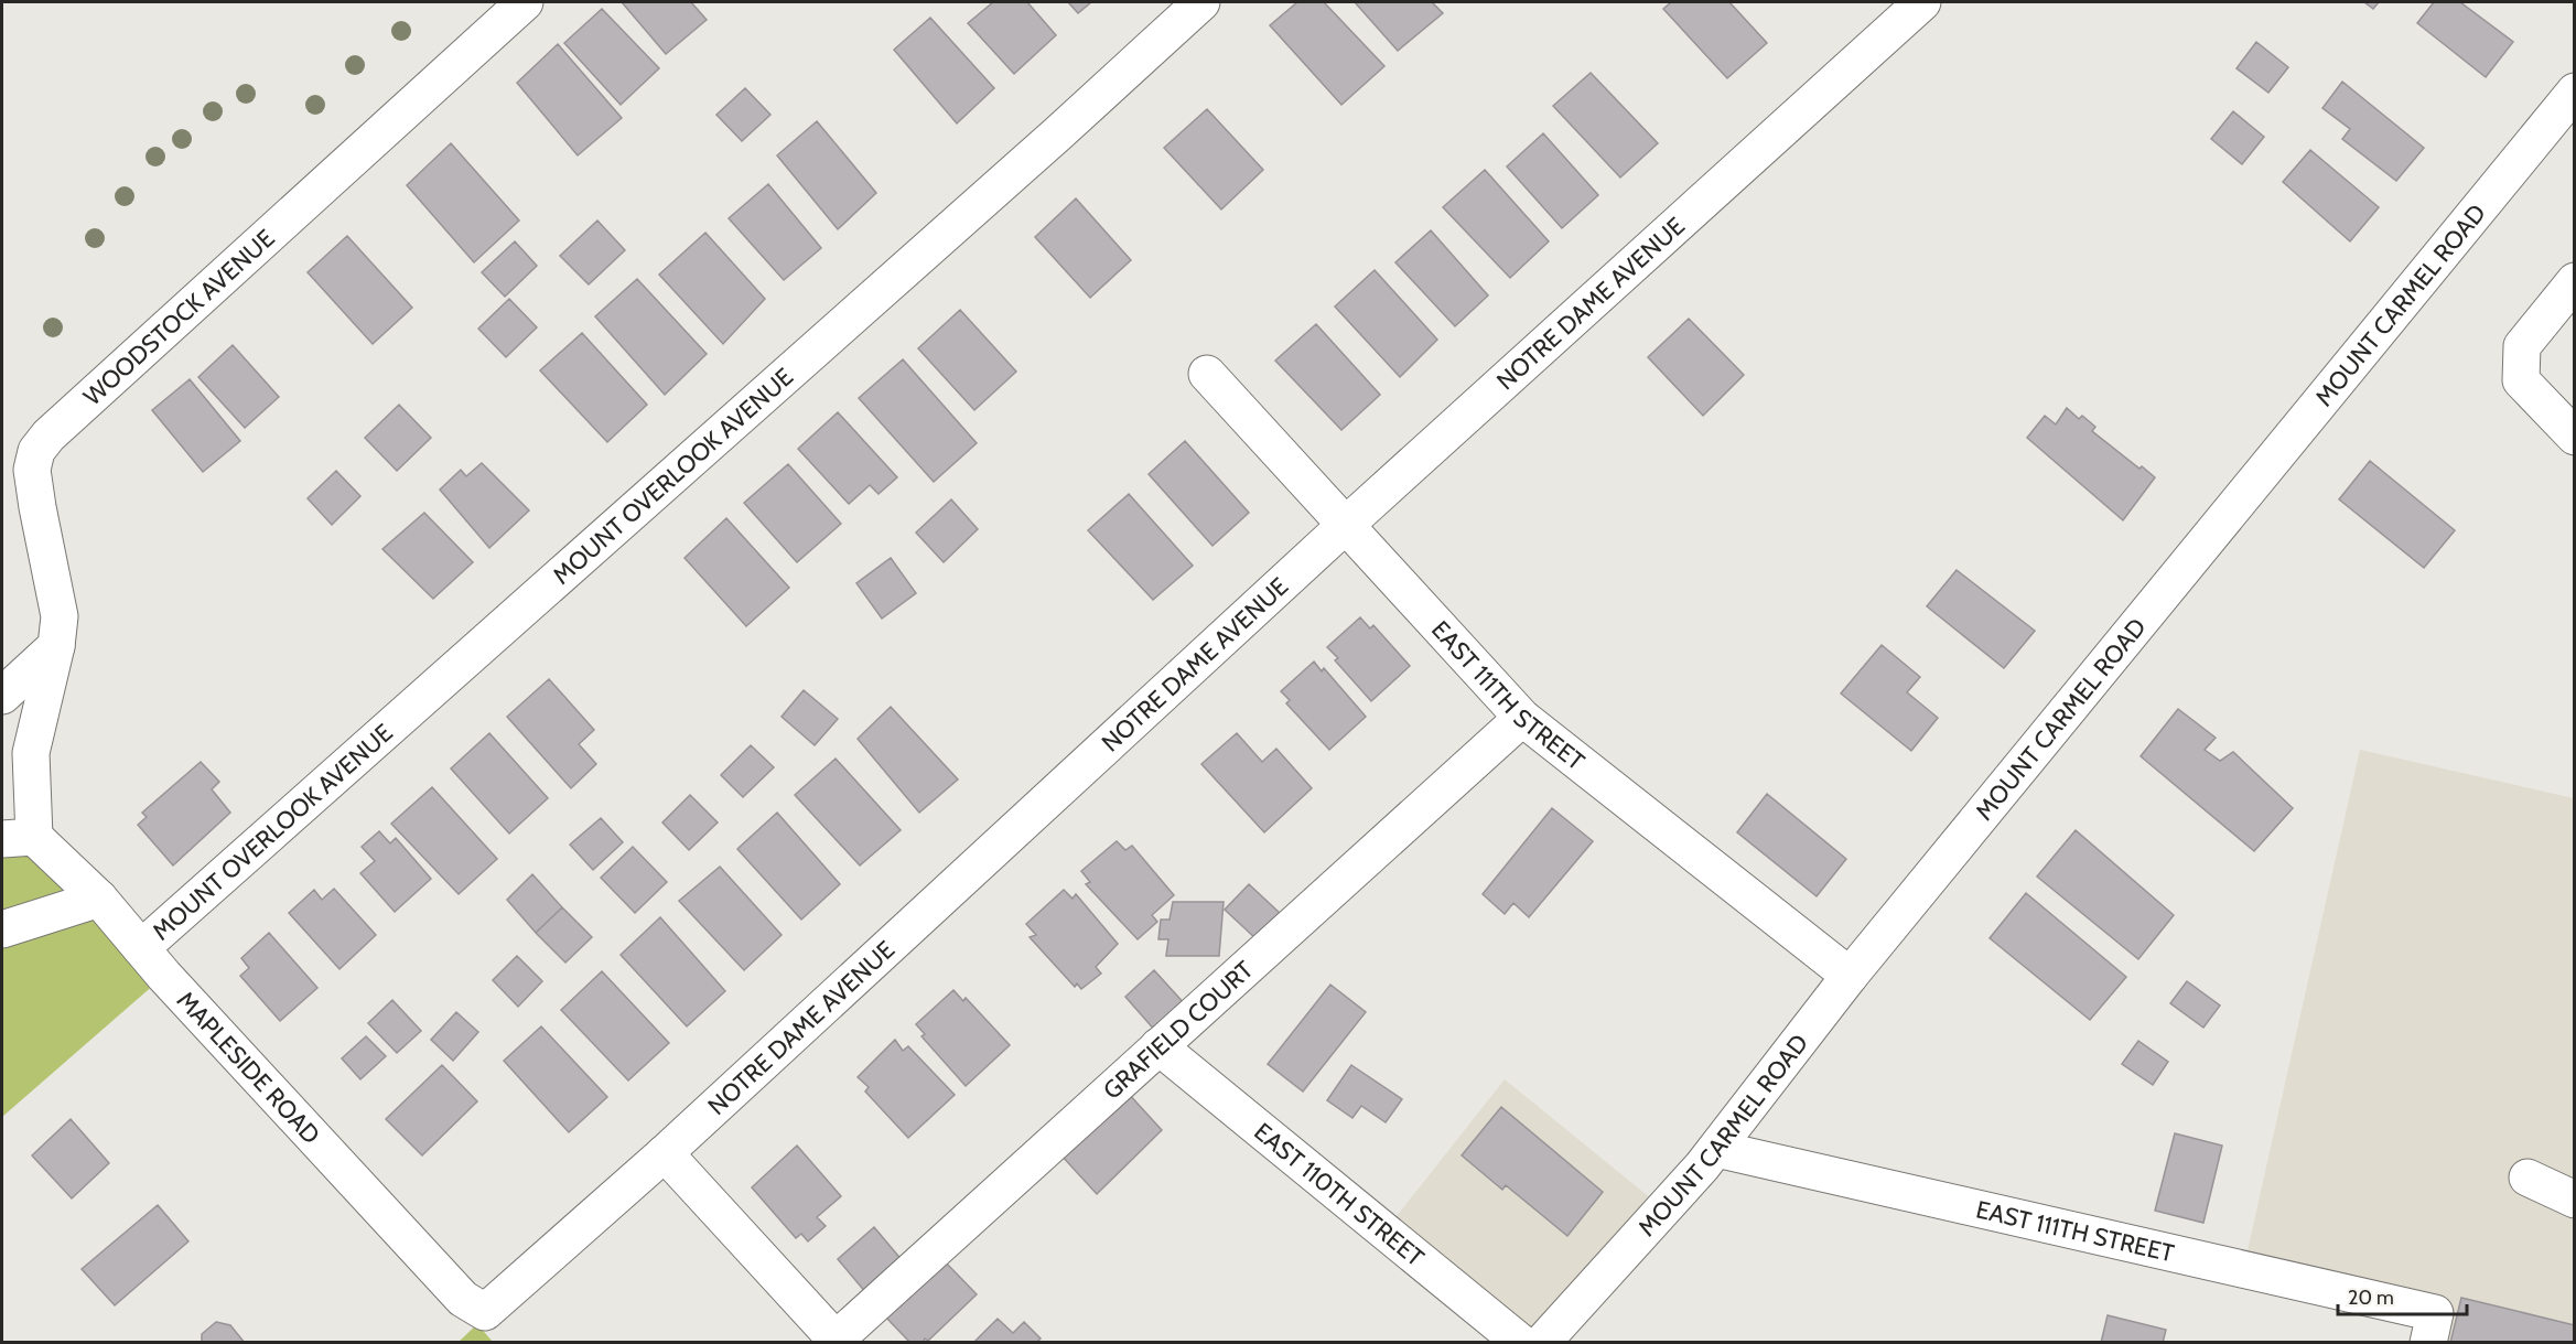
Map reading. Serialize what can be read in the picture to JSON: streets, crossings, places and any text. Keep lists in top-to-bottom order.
{
  "streets": {
    "street": [
      "NOTRE DAME AVENUE",
      "MOUNT CARMEL ROAD",
      "WOODSTOCK AVENUE",
      "MOUNT OVERLOOK AVENUE",
      "EAST 111TH STREET",
      "GRAFIELD COURT",
      "MAPLESIDE ROAD",
      "EAST 110TH STREET"
    ]
  },
  "crossings": [
    ["NOTRE DAME AVENUE", "EAST 111TH STREET"],
    ["NOTRE DAME AVENUE", "MAPLESIDE ROAD"],
    ["MOUNT CARMEL ROAD", "EAST 111TH STREET"],
    ["WOODSTOCK AVENUE", "MAPLESIDE ROAD"],
    ["MOUNT OVERLOOK AVENUE", "MAPLESIDE ROAD"],
    ["EAST 111TH STREET", "GRAFIELD COURT"],
    ["GRAFIELD COURT", "EAST 110TH STREET"]
  ],
  "scale_bar": "20 m"
}
